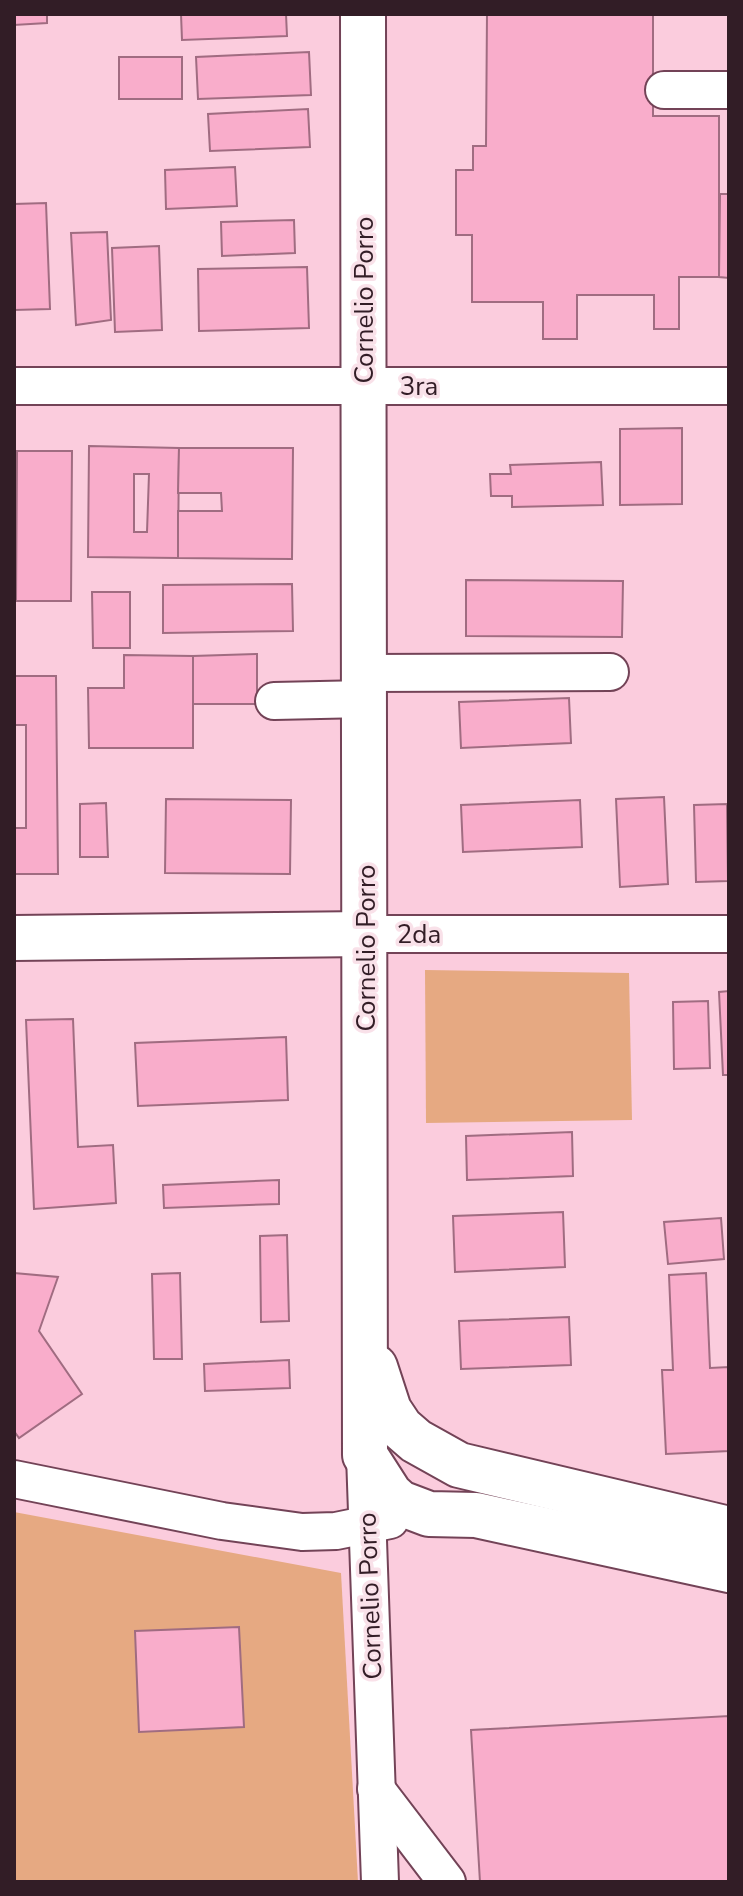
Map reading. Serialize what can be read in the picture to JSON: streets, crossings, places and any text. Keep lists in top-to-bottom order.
{
  "streets": {
    "main road": ["Cornelio Porro", "2da"],
    "street": ["3ra"]
  },
  "crossings": [
    ["Cornelio Porro", "3ra"],
    ["Cornelio Porro", "2da"]
  ]
}
